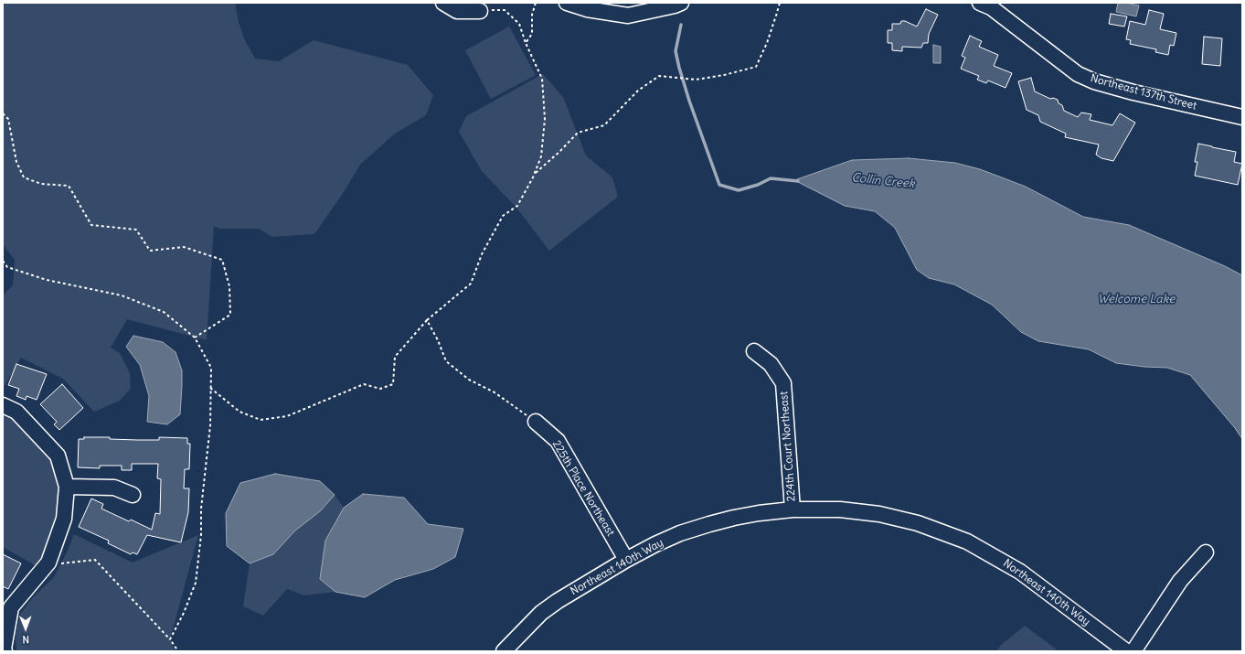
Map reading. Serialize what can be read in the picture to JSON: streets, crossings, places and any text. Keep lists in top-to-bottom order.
{
  "streets": {
    "street": [
      "Northeast 137th Street",
      "224th Court Northeast",
      "225th Place Northeast",
      "Northeast 140th Way"
    ]
  },
  "crossings": [
    ["224th Court Northeast", "Northeast 140th Way"],
    ["225th Place Northeast", "Northeast 140th Way"]
  ],
  "water": ["Collin Creek", "Welcome Lake"],
  "north": "bottom"
}
